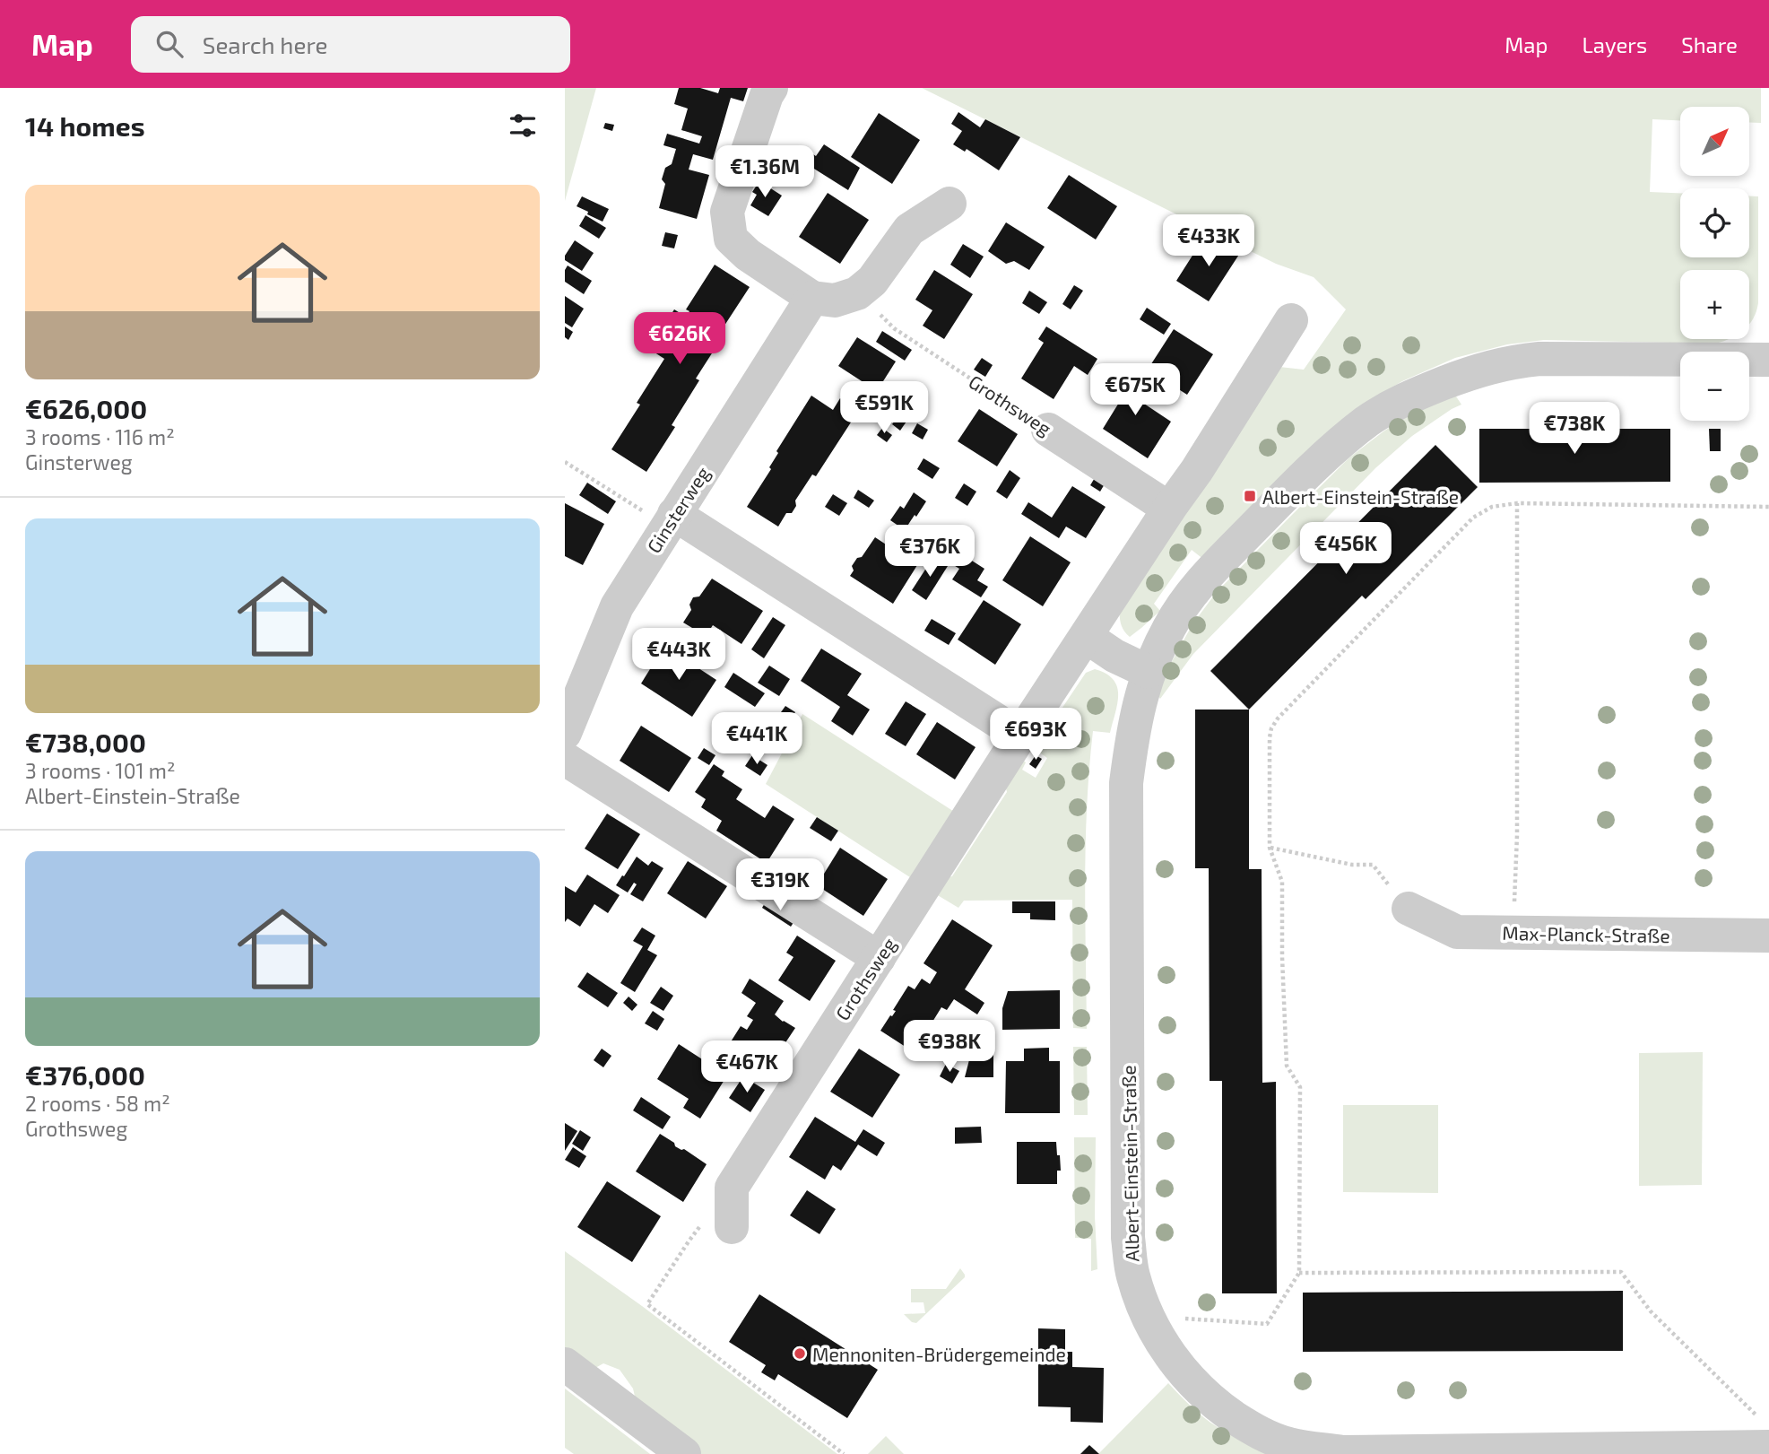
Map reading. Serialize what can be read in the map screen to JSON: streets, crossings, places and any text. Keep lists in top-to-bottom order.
{
  "streets": {
    "street": [
      "Grothsweg",
      "Ginsterweg",
      "Max-Planck-Straße",
      "Albert-Einstein-Straße"
    ]
  },
  "places": {
    "transit": ["Albert-Einstein-Straße"],
    "other": ["Mennoniten-Brüdergemeinde"]
  },
  "north": "top right",
  "page": {
    "header": "Map",
    "search": "Search here",
    "nav": ["Map", "Layers", "Share"],
    "heading": "14 homes",
    "map_buttons": ["+", "−"],
    "price": [
      "€1.36M",
      "€433K",
      "€626K",
      "€675K",
      "€591K",
      "€738K",
      "€456K",
      "€376K",
      "€443K",
      "€693K",
      "€441K",
      "€319K",
      "€938K",
      "€467K"
    ],
    "list": [
      {
        "name": "€626,000",
        "note": "3 rooms · 116 m² · Ginsterweg"
      },
      {
        "name": "€738,000",
        "note": "3 rooms · 101 m² · Albert-Einstein-Straße"
      },
      {
        "name": "€376,000",
        "note": "2 rooms · 58 m² · Grothsweg"
      }
    ]
  }
}
